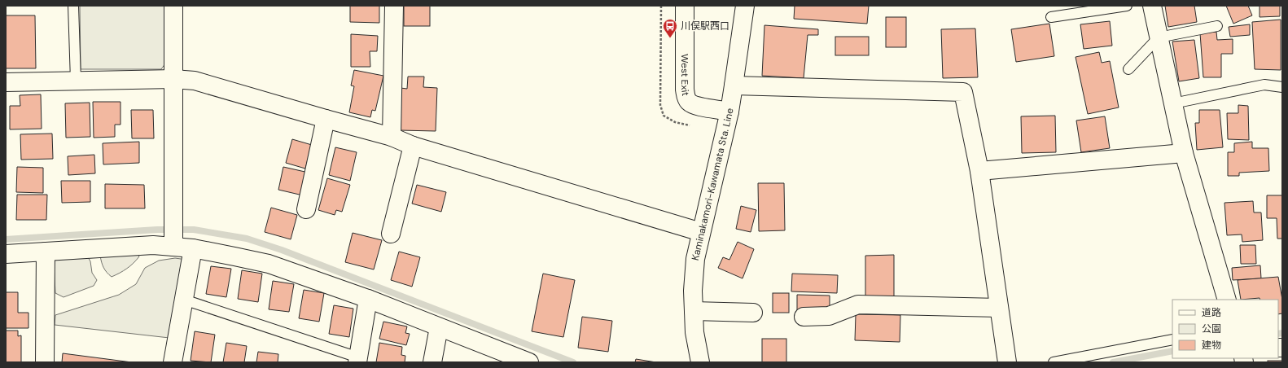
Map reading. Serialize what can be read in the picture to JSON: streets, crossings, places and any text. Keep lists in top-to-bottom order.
{
  "streets": {
    "street": ["West Exit", "Kaminakamori-Kawamata Sta. Line"]
  },
  "crossings": [
    ["West Exit", "Kaminakamori-Kawamata Sta. Line"]
  ],
  "places": {
    "bus stop": ["川俣駅西口"]
  },
  "legend": ["道路", "公園", "建物"]
}
